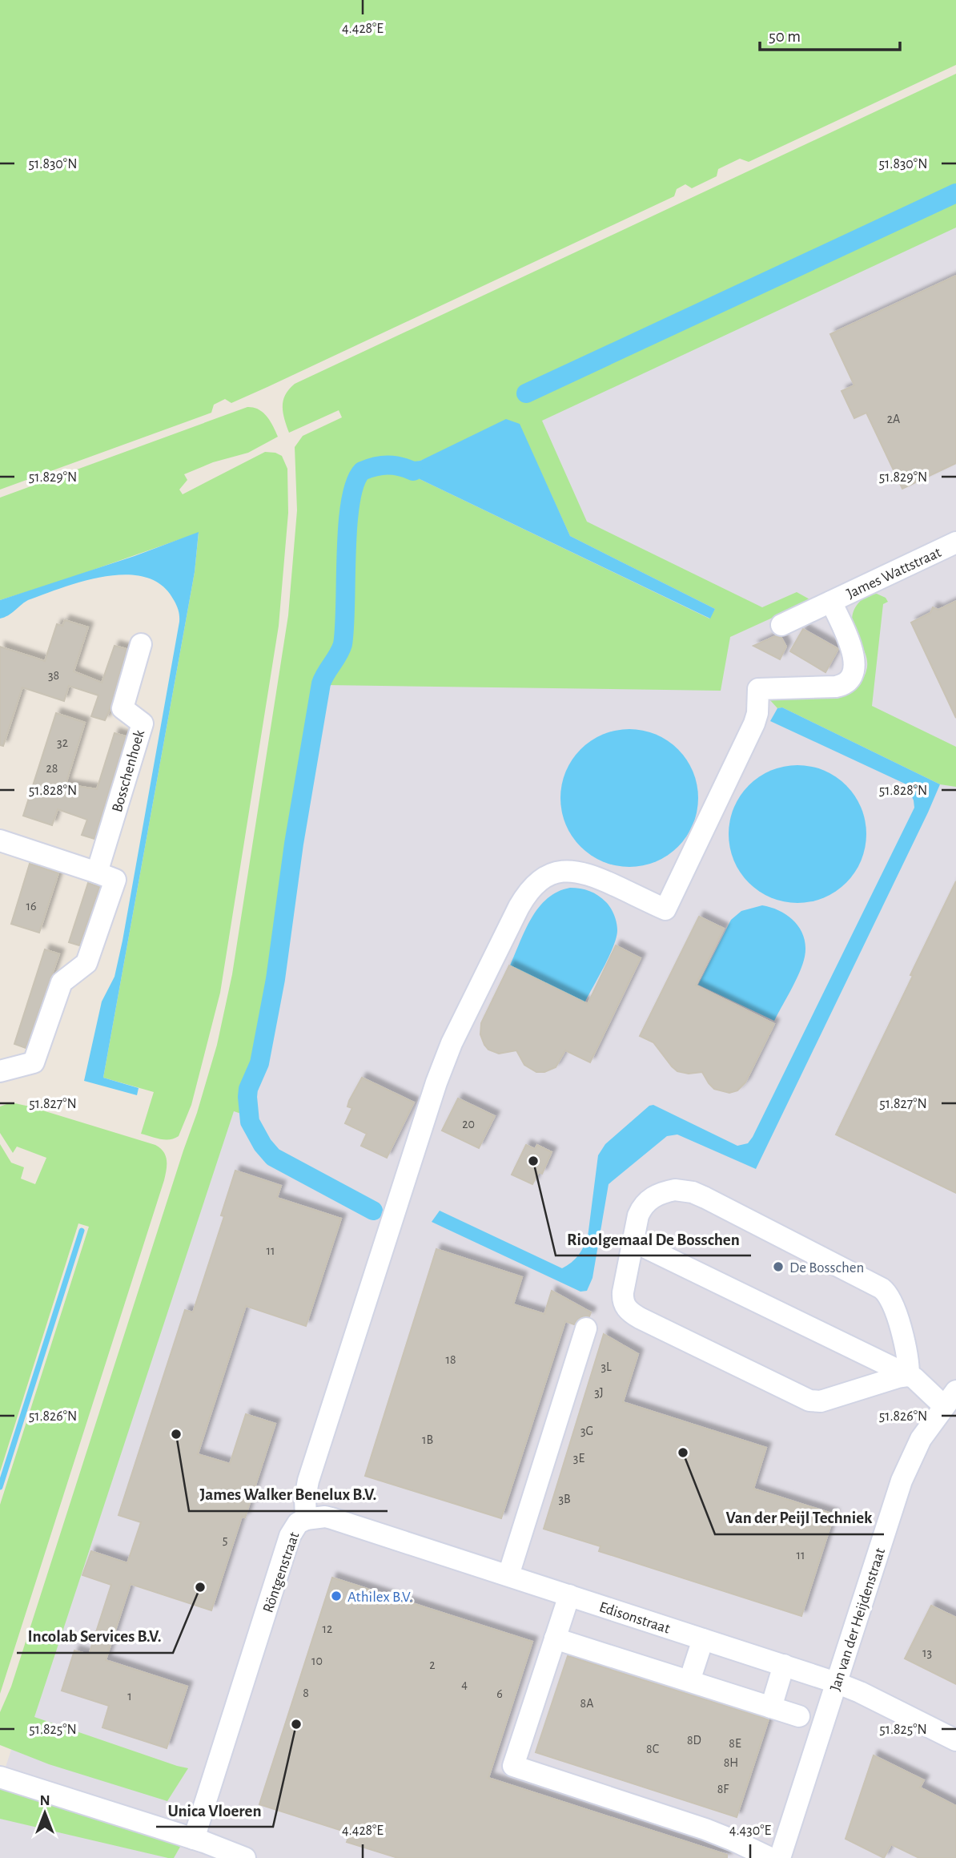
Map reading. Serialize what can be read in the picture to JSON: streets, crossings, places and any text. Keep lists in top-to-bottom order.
{
  "streets": {
    "street": [
      "James Wattstraat",
      "Bosschenhoek",
      "Röntgenstraat",
      "Edisonstraat",
      "Jan van der Heijdenstraat"
    ]
  },
  "crossings": [
    ["James Wattstraat", "Röntgenstraat"],
    ["Röntgenstraat", "Edisonstraat"],
    ["Edisonstraat", "Jan van der Heijdenstraat"]
  ],
  "places": [
    "Rioolgemaal De Bosschen",
    "De Bosschen",
    "James Walker Benelux B.V.",
    "Van der Peijl Techniek",
    "Incolab Services B.V.",
    "Athilex B.V.",
    "Unica Vloeren"
  ],
  "house_numbers": [
    "2A",
    "38",
    "32",
    "28",
    "16",
    "20",
    "11",
    "18",
    "3L",
    "3J",
    "3G",
    "1B",
    "3E",
    "3B",
    "5",
    "11",
    "12",
    "13",
    "10",
    "2",
    "4",
    "8",
    "6",
    "1",
    "8A",
    "8D",
    "8E",
    "8C",
    "8H",
    "8F"
  ],
  "scale_bar": "50 m",
  "north": "top",
  "coordinates": [
    "4.428°E",
    "51.830°N",
    "51.829°N",
    "51.828°N",
    "51.827°N",
    "51.826°N",
    "51.825°N",
    "4.430°E"
  ]
}
